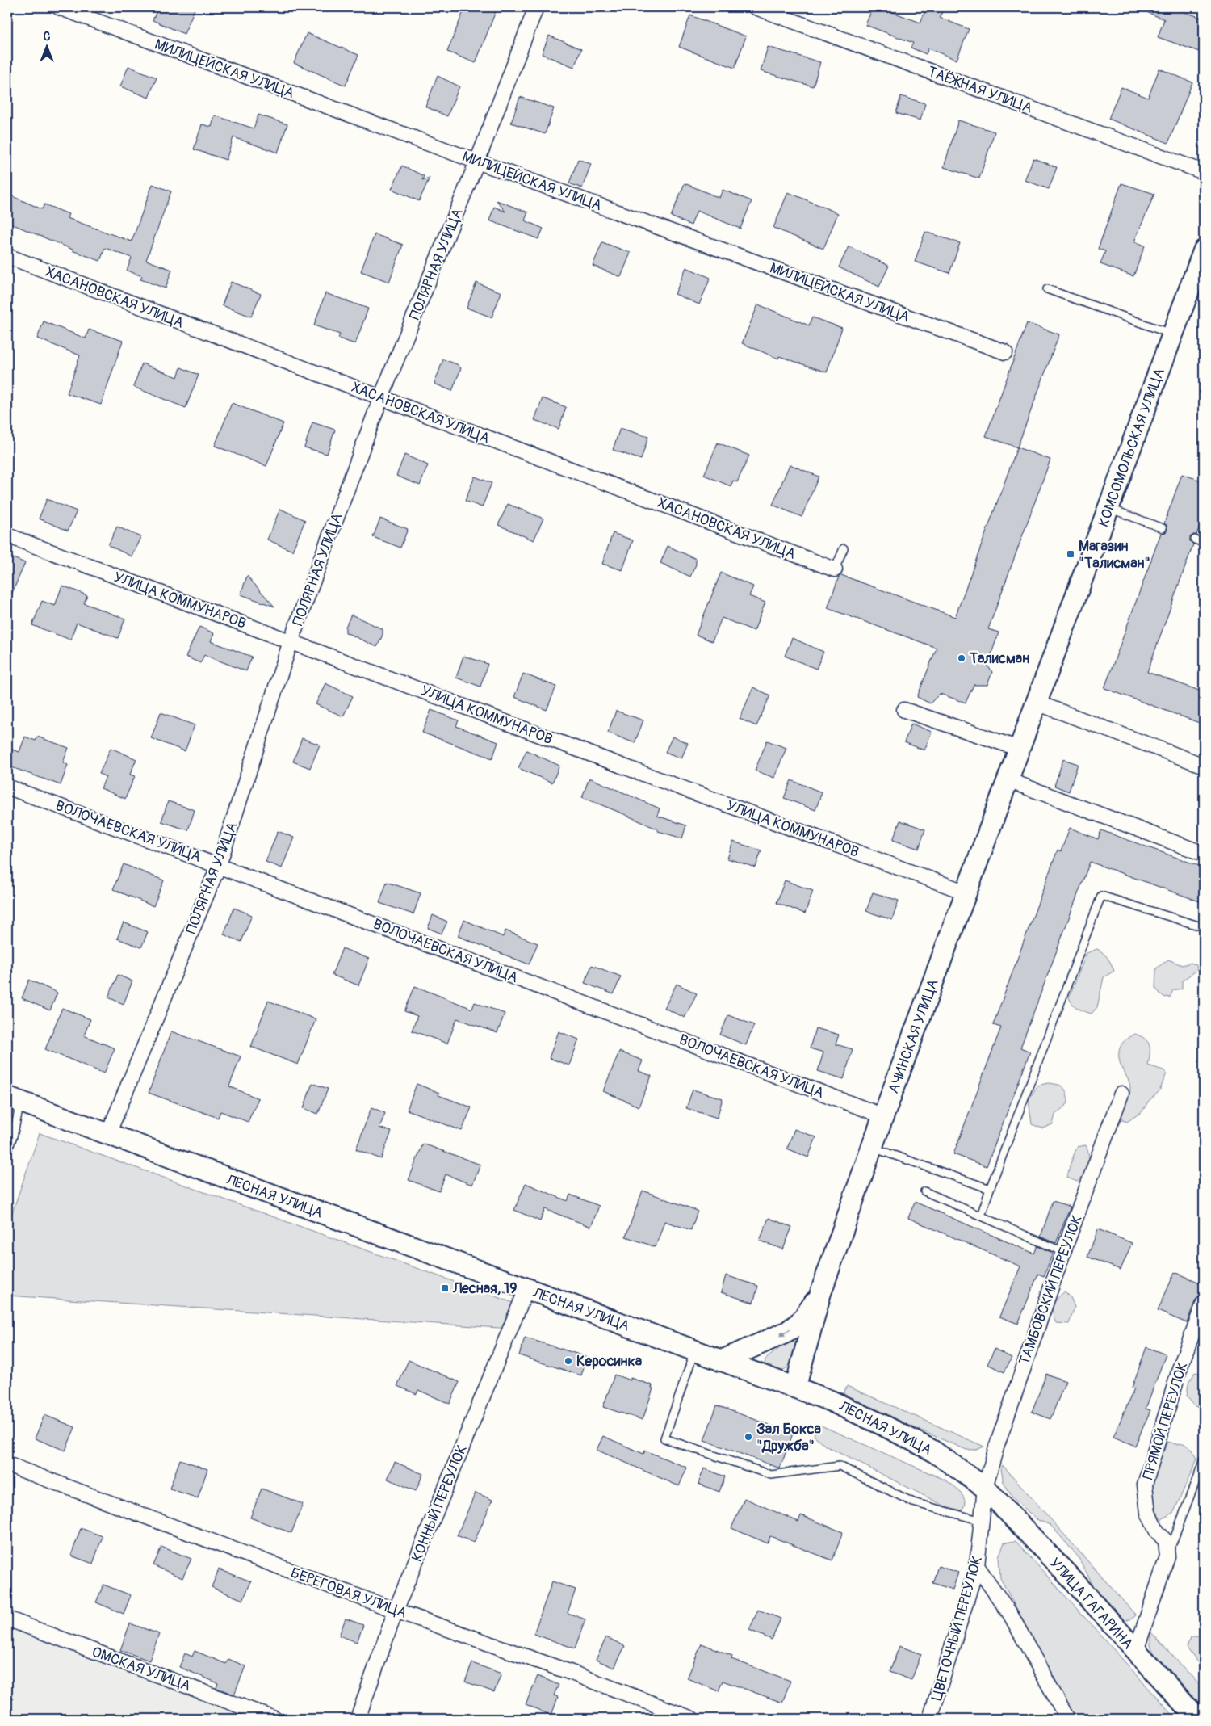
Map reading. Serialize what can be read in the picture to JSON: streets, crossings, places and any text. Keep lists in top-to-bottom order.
{
  "streets": {
    "street": [
      "МИЛИЦЕЙСКАЯ УЛИЦА",
      "ТАЁЖНАЯ УЛИЦА",
      "ПОЛЯРНАЯ УЛИЦА",
      "ХАСАНОВСКАЯ УЛИЦА",
      "КОМСОМОЛЬСКАЯ УЛИЦА",
      "УЛИЦА КОММУНАРОВ",
      "ВОЛОЧАЕВСКАЯ УЛИЦА",
      "АЧИНСКАЯ УЛИЦА",
      "ЛЕСНАЯ УЛИЦА",
      "ТАМБОВСКИЙ ПЕРЕУЛОК",
      "ПРЯМОЙ ПЕРЕУЛОК",
      "КОННЫЙ ПЕРЕУЛОК",
      "БЕРЕГОВАЯ УЛИЦА",
      "УЛИЦА ГАГАРИНА",
      "ЦВЕТОЧНЫЙ ПЕРЕУЛОК",
      "ОМСКАЯ УЛИЦА"
    ]
  },
  "crossings": [
    ["МИЛИЦЕЙСКАЯ УЛИЦА", "ПОЛЯРНАЯ УЛИЦА"],
    ["ПОЛЯРНАЯ УЛИЦА", "ХАСАНОВСКАЯ УЛИЦА"],
    ["ПОЛЯРНАЯ УЛИЦА", "УЛИЦА КОММУНАРОВ"],
    ["ПОЛЯРНАЯ УЛИЦА", "ВОЛОЧАЕВСКАЯ УЛИЦА"],
    ["ПОЛЯРНАЯ УЛИЦА", "ЛЕСНАЯ УЛИЦА"],
    ["КОМСОМОЛЬСКАЯ УЛИЦА", "АЧИНСКАЯ УЛИЦА"],
    ["УЛИЦА КОММУНАРОВ", "АЧИНСКАЯ УЛИЦА"],
    ["ВОЛОЧАЕВСКАЯ УЛИЦА", "АЧИНСКАЯ УЛИЦА"],
    ["АЧИНСКАЯ УЛИЦА", "ЛЕСНАЯ УЛИЦА"],
    ["ЛЕСНАЯ УЛИЦА", "ТАМБОВСКИЙ ПЕРЕУЛОК"],
    ["ЛЕСНАЯ УЛИЦА", "КОННЫЙ ПЕРЕУЛОК"],
    ["ЛЕСНАЯ УЛИЦА", "УЛИЦА ГАГАРИНА"],
    ["ЛЕСНАЯ УЛИЦА", "ЦВЕТОЧНЫЙ ПЕРЕУЛОК"],
    ["ТАМБОВСКИЙ ПЕРЕУЛОК", "УЛИЦА ГАГАРИНА"],
    ["ТАМБОВСКИЙ ПЕРЕУЛОК", "ЦВЕТОЧНЫЙ ПЕРЕУЛОК"],
    ["КОННЫЙ ПЕРЕУЛОК", "БЕРЕГОВАЯ УЛИЦА"],
    ["УЛИЦА ГАГАРИНА", "ЦВЕТОЧНЫЙ ПЕРЕУЛОК"]
  ],
  "places": {
    "transit": ["Магазин \"Талисман\"", "Лесная, 19"],
    "other": ["Талисман", "Керосинка", "Зал Бокса \"Дружба\""]
  },
  "north": "top"
}
